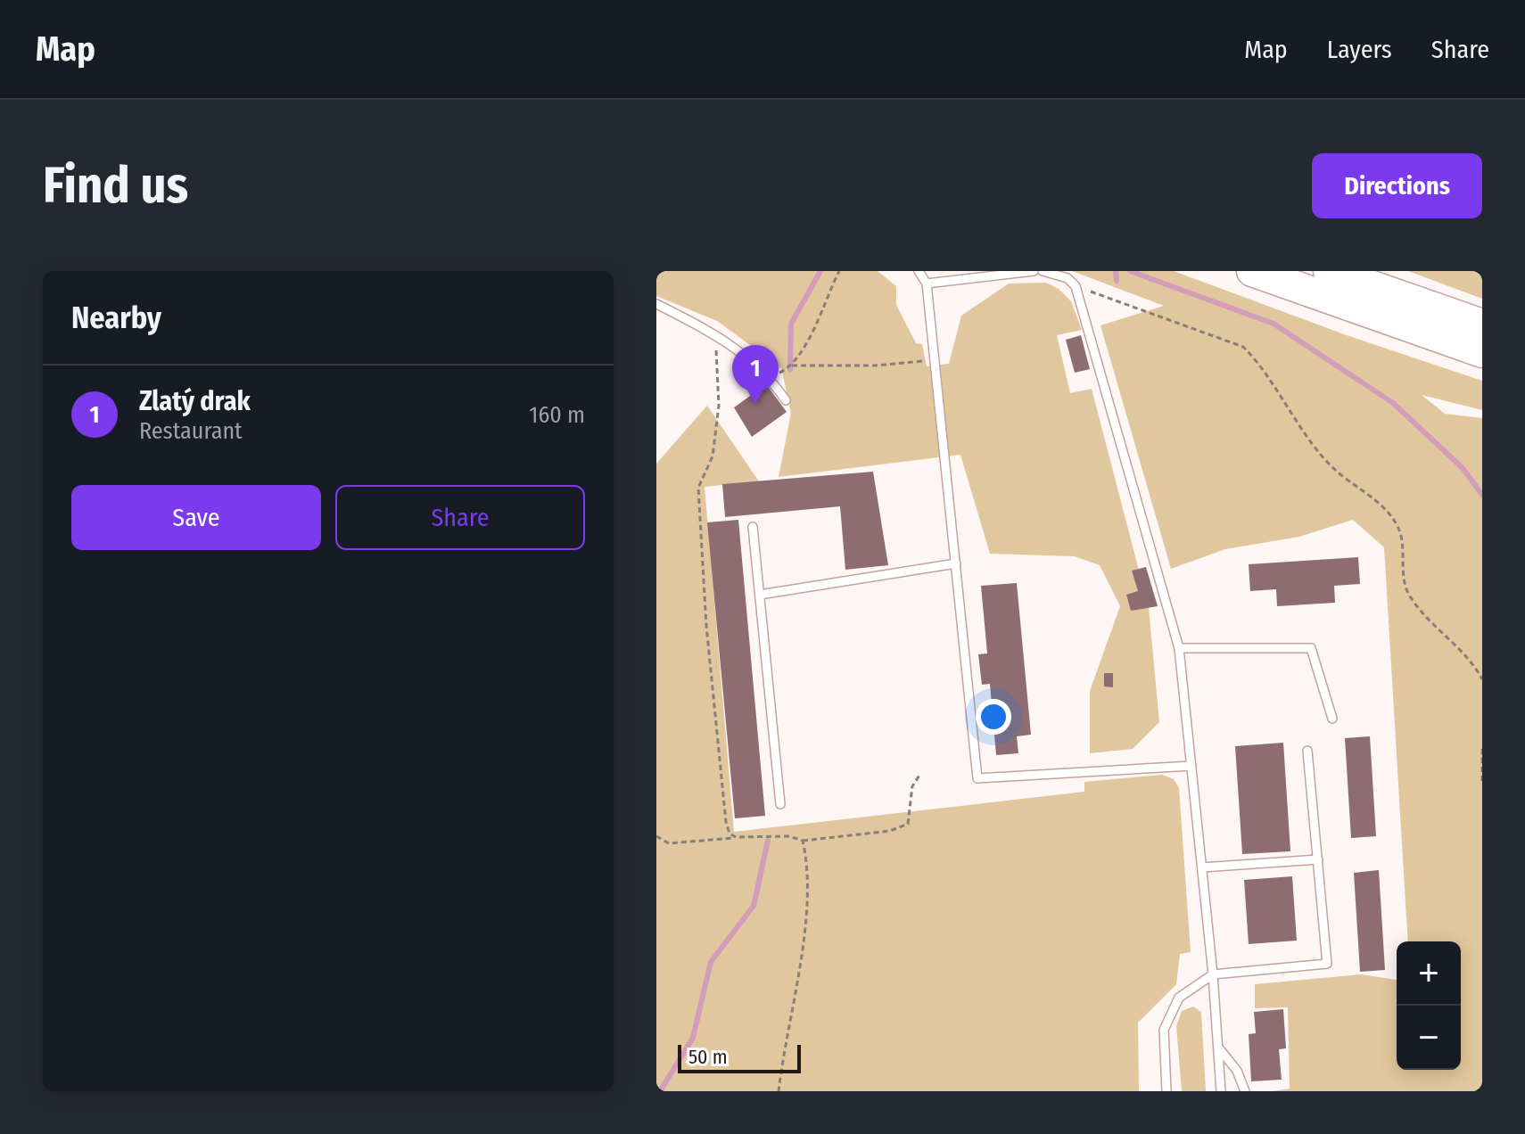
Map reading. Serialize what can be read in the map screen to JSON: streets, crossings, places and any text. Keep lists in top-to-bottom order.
{
  "scale_bar": "50 m",
  "page": {
    "header": "Map",
    "nav": ["Map", "Layers", "Share"],
    "buttons": [
      "Directions",
      ["Save", "Share"]
    ],
    "title": "Find us",
    "heading": "Nearby",
    "pins": "1",
    "list": [
      {
        "mark": "1",
        "name": "Zlatý drak",
        "note": "Restaurant",
        "value": "160 m"
      }
    ],
    "map_buttons": ["+", "−"],
    "scale": "50 m"
  }
}
